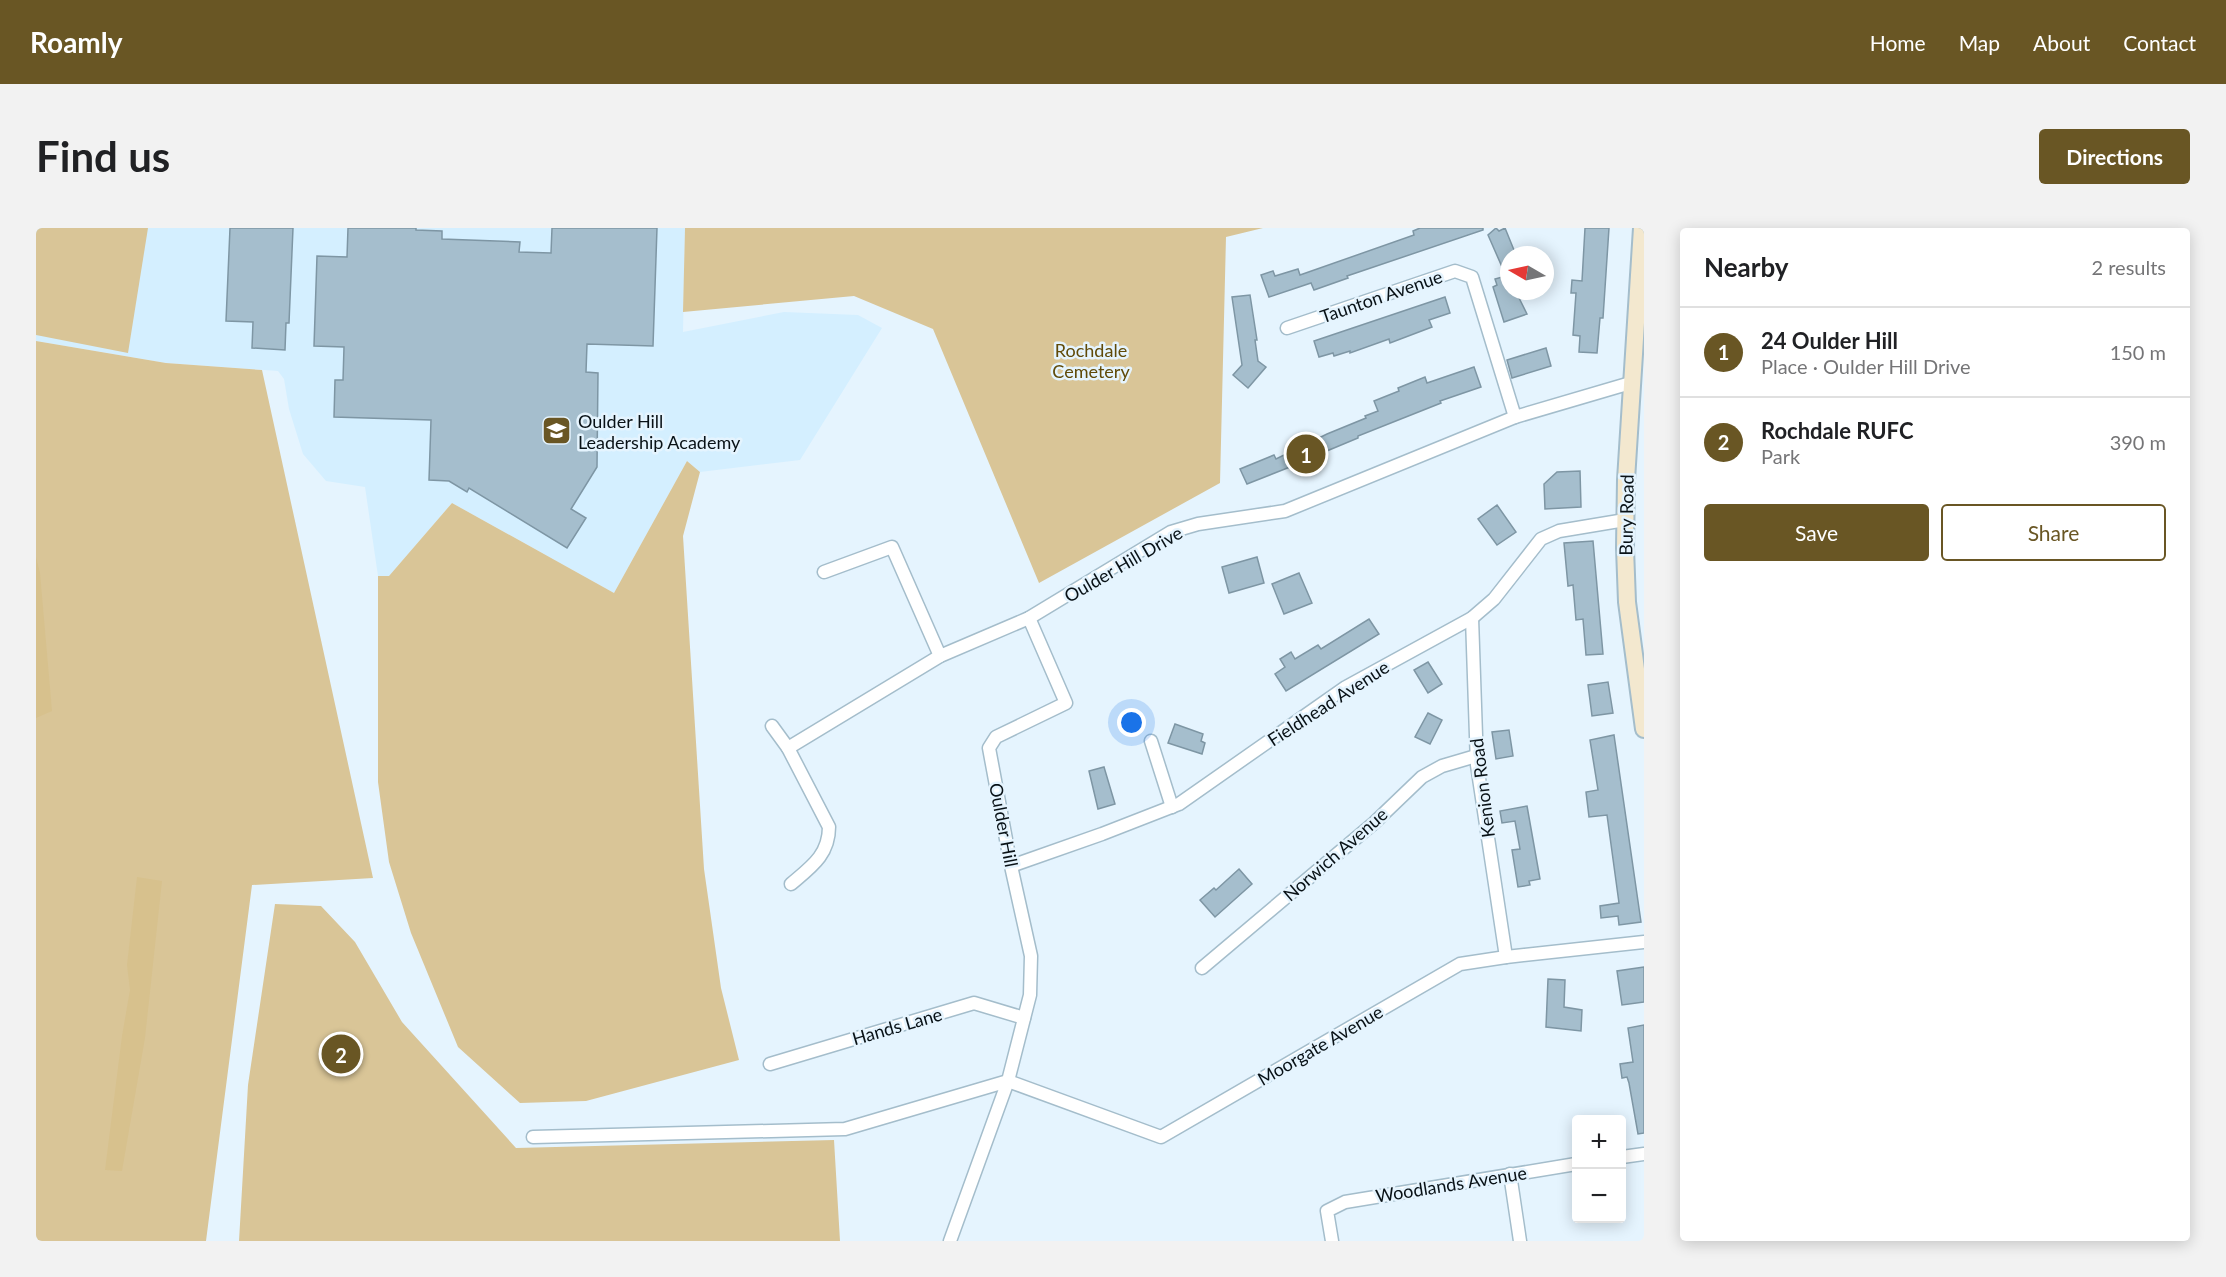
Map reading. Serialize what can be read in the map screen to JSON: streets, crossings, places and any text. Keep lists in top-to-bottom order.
{
  "streets": {
    "main road": ["Bury Road"],
    "street": [
      "Taunton Avenue",
      "Oulder Hill Drive",
      "Fieldhead Avenue",
      "Kenion Road",
      "Oulder Hill",
      "Norwich Avenue",
      "Hands Lane",
      "Moorgate Avenue",
      "Woodlands Avenue"
    ]
  },
  "crossings": [
    ["Taunton Avenue", "Oulder Hill Drive"],
    ["Bury Road", "Oulder Hill Drive"],
    ["Bury Road", "Fieldhead Avenue"],
    ["Oulder Hill Drive", "Oulder Hill"],
    ["Fieldhead Avenue", "Kenion Road"],
    ["Fieldhead Avenue", "Oulder Hill"],
    ["Kenion Road", "Norwich Avenue"],
    ["Kenion Road", "Moorgate Avenue"],
    ["Oulder Hill", "Hands Lane"],
    ["Oulder Hill", "Moorgate Avenue"]
  ],
  "parks": ["Rochdale Cemetery"],
  "places": {
    "school or university": ["Oulder Hill Leadership Academy"]
  },
  "north": "left",
  "page": {
    "header": "Roamly",
    "nav": [
      "Home",
      "Map",
      "About",
      "Contact"
    ],
    "buttons": [
      "Directions",
      ["Save", "Share"]
    ],
    "title": "Find us",
    "heading": ["Nearby", "2 results"],
    "list": [
      {
        "mark": "1",
        "name": "24 Oulder Hill",
        "note": "Place · Oulder Hill Drive",
        "value": "150 m"
      },
      {
        "mark": "2",
        "name": "Rochdale RUFC",
        "note": "Park",
        "value": "390 m"
      }
    ],
    "pins": ["1", "2"],
    "map_buttons": ["+", "−"]
  }
}
